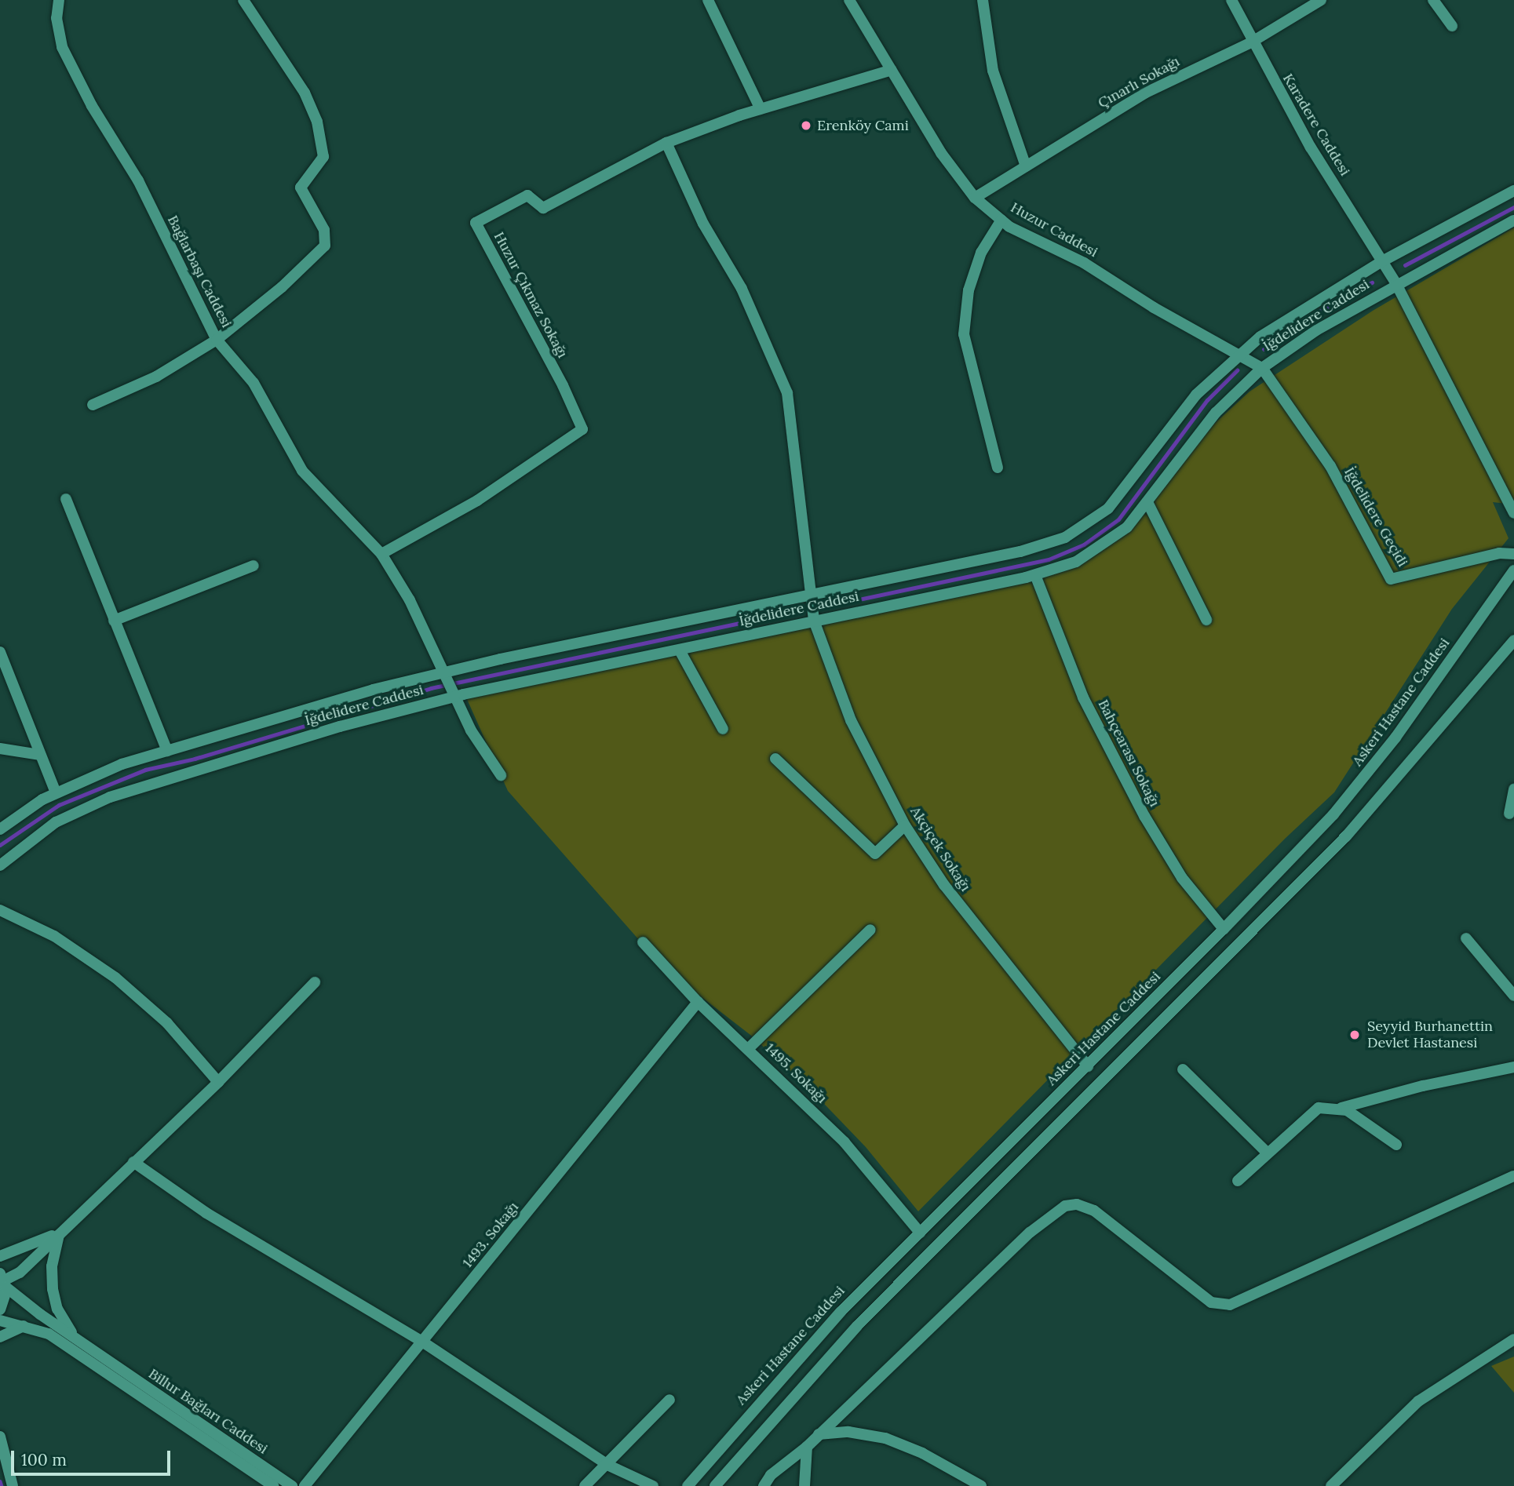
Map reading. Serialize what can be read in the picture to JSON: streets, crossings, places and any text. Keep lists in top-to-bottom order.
{
  "streets": {
    "street": [
      "Çınarlı Sokağı",
      "Karadere Caddesi",
      "Huzur Caddesi",
      "Bağlarbaşı Caddesi",
      "Huzur Çıkmaz Sokağı",
      "İğdelidere Caddesi",
      "İğdelidere Geçidi",
      "Askeri Hastane Caddesi",
      "Bahçearası Sokağı",
      "Akçiçek Sokağı",
      "1495. Sokağı",
      "1493. Sokağı",
      "Billur Bağları Caddesi"
    ]
  },
  "crossings": [
    ["Çınarlı Sokağı", "Karadere Caddesi"],
    ["Çınarlı Sokağı", "Huzur Caddesi"],
    ["Karadere Caddesi", "İğdelidere Caddesi"],
    ["Huzur Caddesi", "Huzur Çıkmaz Sokağı"],
    ["Huzur Caddesi", "İğdelidere Caddesi"],
    ["Huzur Caddesi", "İğdelidere Geçidi"],
    ["Bağlarbaşı Caddesi", "Huzur Çıkmaz Sokağı"],
    ["Bağlarbaşı Caddesi", "İğdelidere Caddesi"],
    ["Huzur Çıkmaz Sokağı", "Akçiçek Sokağı"],
    ["İğdelidere Caddesi", "İğdelidere Geçidi"],
    ["İğdelidere Caddesi", "Bahçearası Sokağı"],
    ["İğdelidere Caddesi", "Akçiçek Sokağı"],
    ["Askeri Hastane Caddesi", "Bahçearası Sokağı"],
    ["Askeri Hastane Caddesi", "Akçiçek Sokağı"],
    ["Askeri Hastane Caddesi", "1495. Sokağı"],
    ["1495. Sokağı", "1493. Sokağı"]
  ],
  "places": ["Erenköy Cami", "Seyyid Burhanettin Devlet Hastanesi"],
  "scale_bar": "100 m"
}
